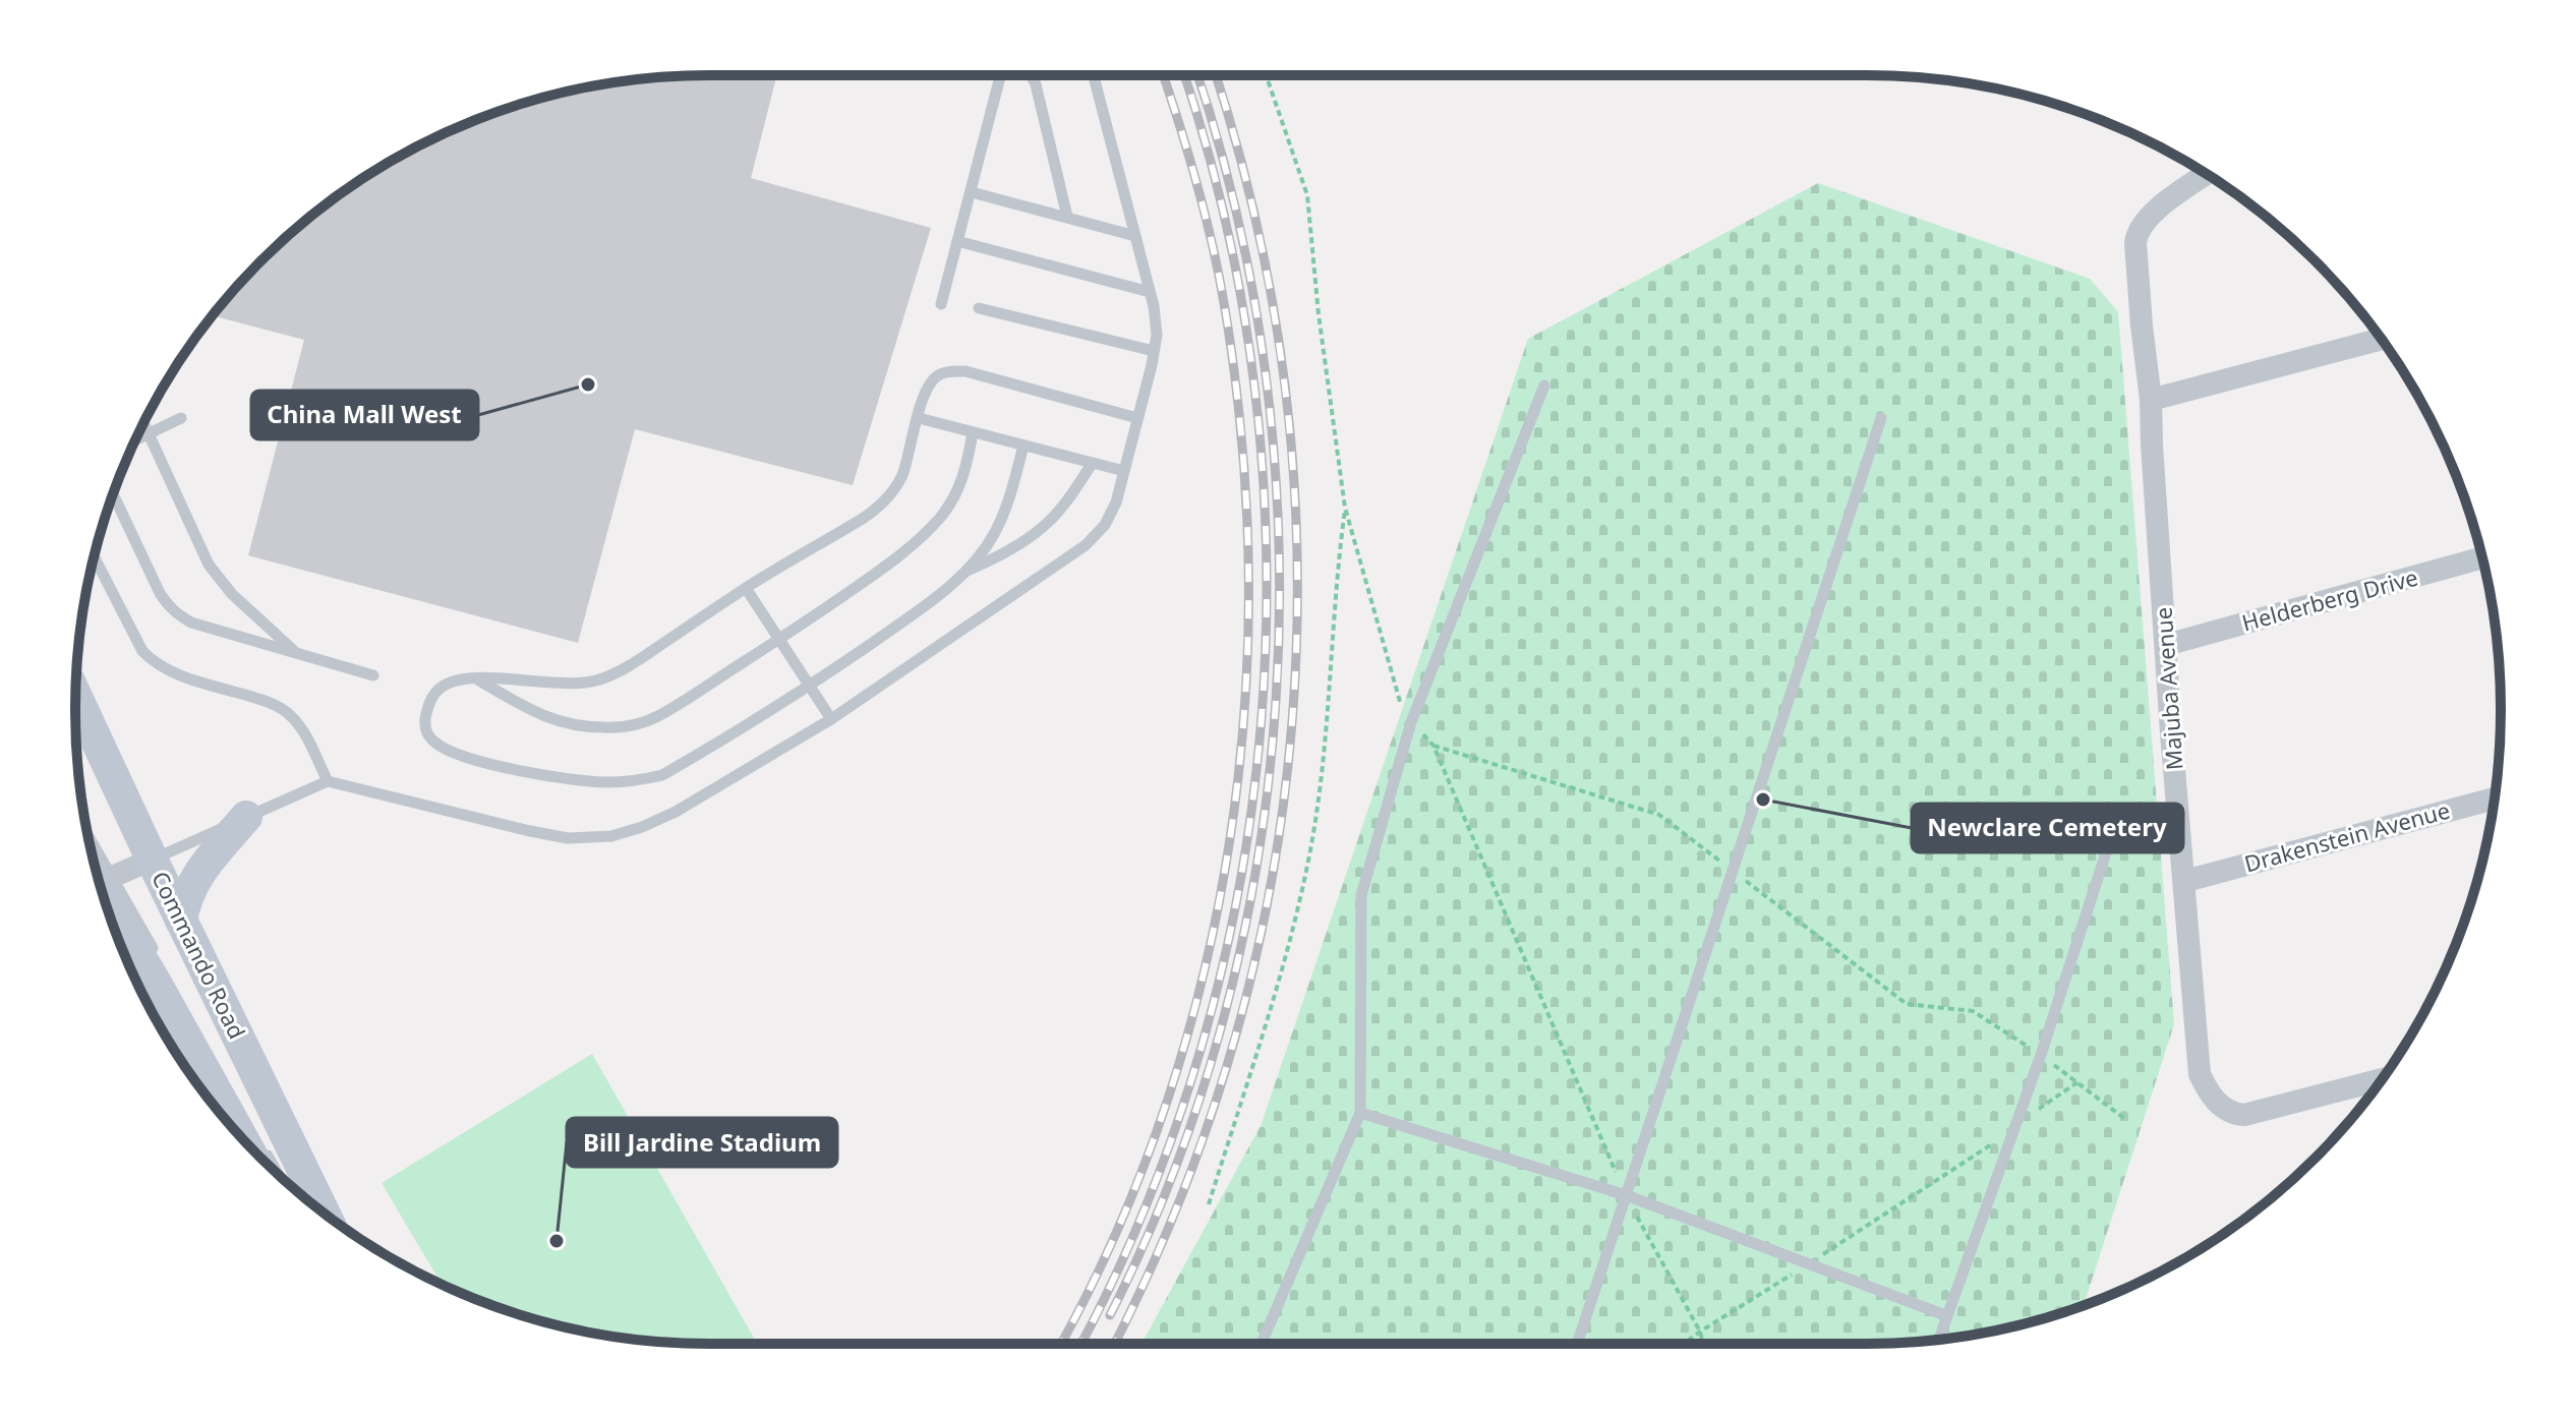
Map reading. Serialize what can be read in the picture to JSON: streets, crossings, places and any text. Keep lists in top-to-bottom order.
{
  "streets": {
    "main road": ["Commando Road"],
    "street": ["Helderberg Drive", "Majuba Avenue", "Drakenstein Avenue"]
  },
  "crossings": [
    ["Helderberg Drive", "Majuba Avenue"],
    ["Majuba Avenue", "Drakenstein Avenue"]
  ],
  "places": ["China Mall West", "Newclare Cemetery", "Bill Jardine Stadium"]
}
